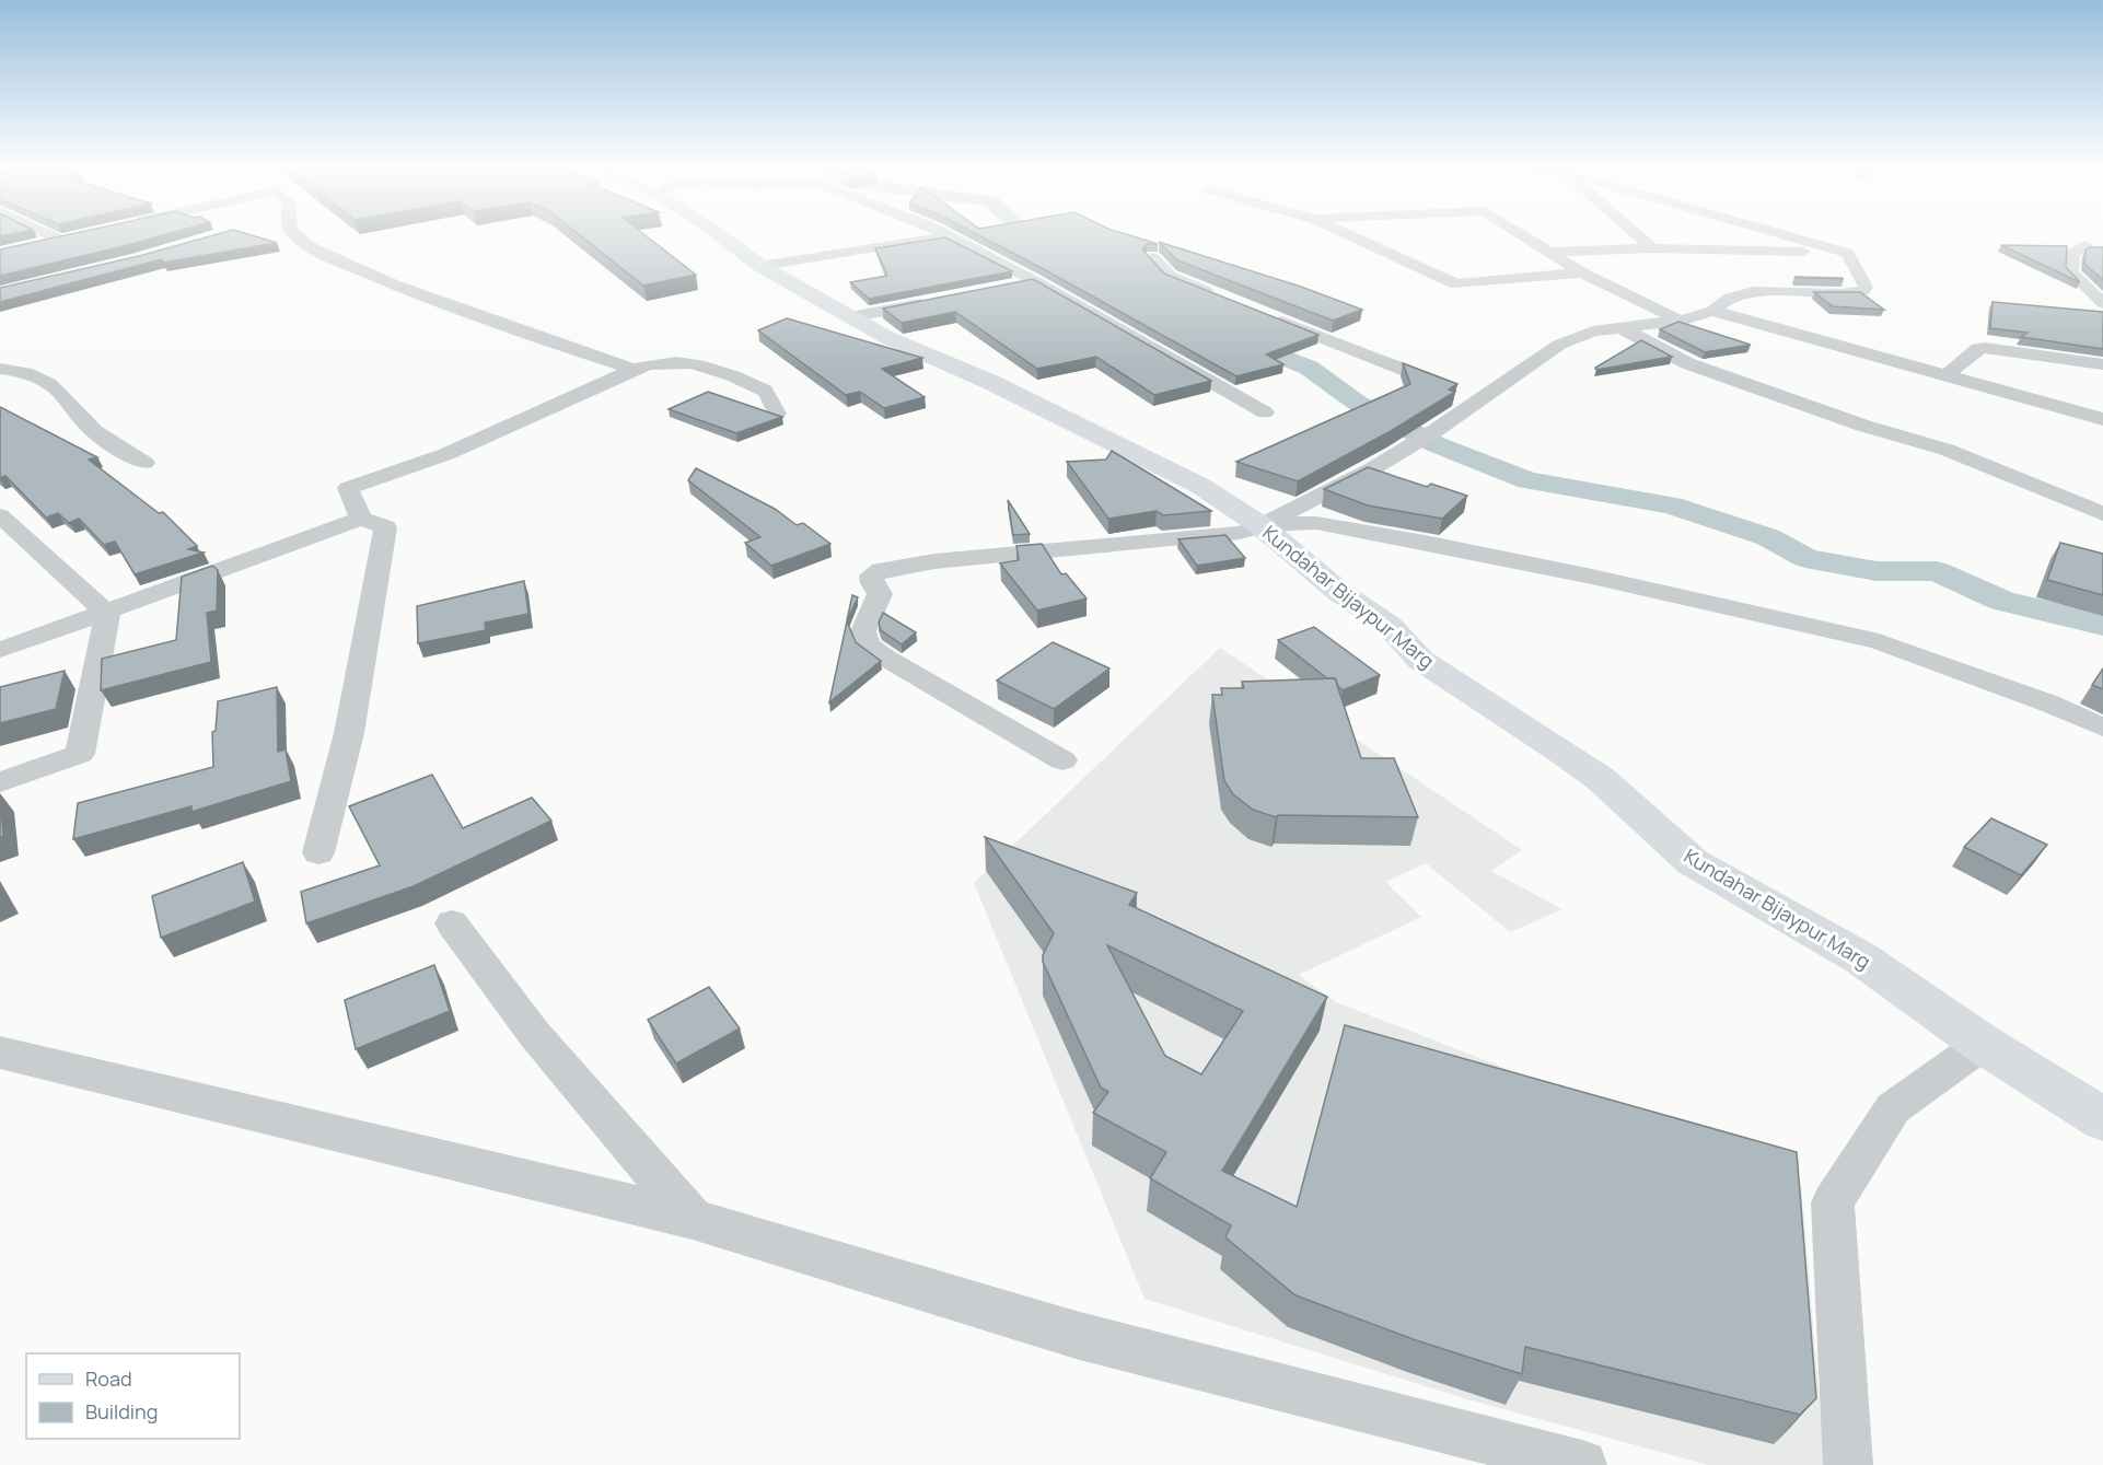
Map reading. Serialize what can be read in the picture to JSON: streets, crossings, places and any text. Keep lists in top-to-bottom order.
{
  "streets": {
    "main road": ["Kundahar Bijaypur Marg"]
  },
  "legend": ["Road", "Building"]
}
